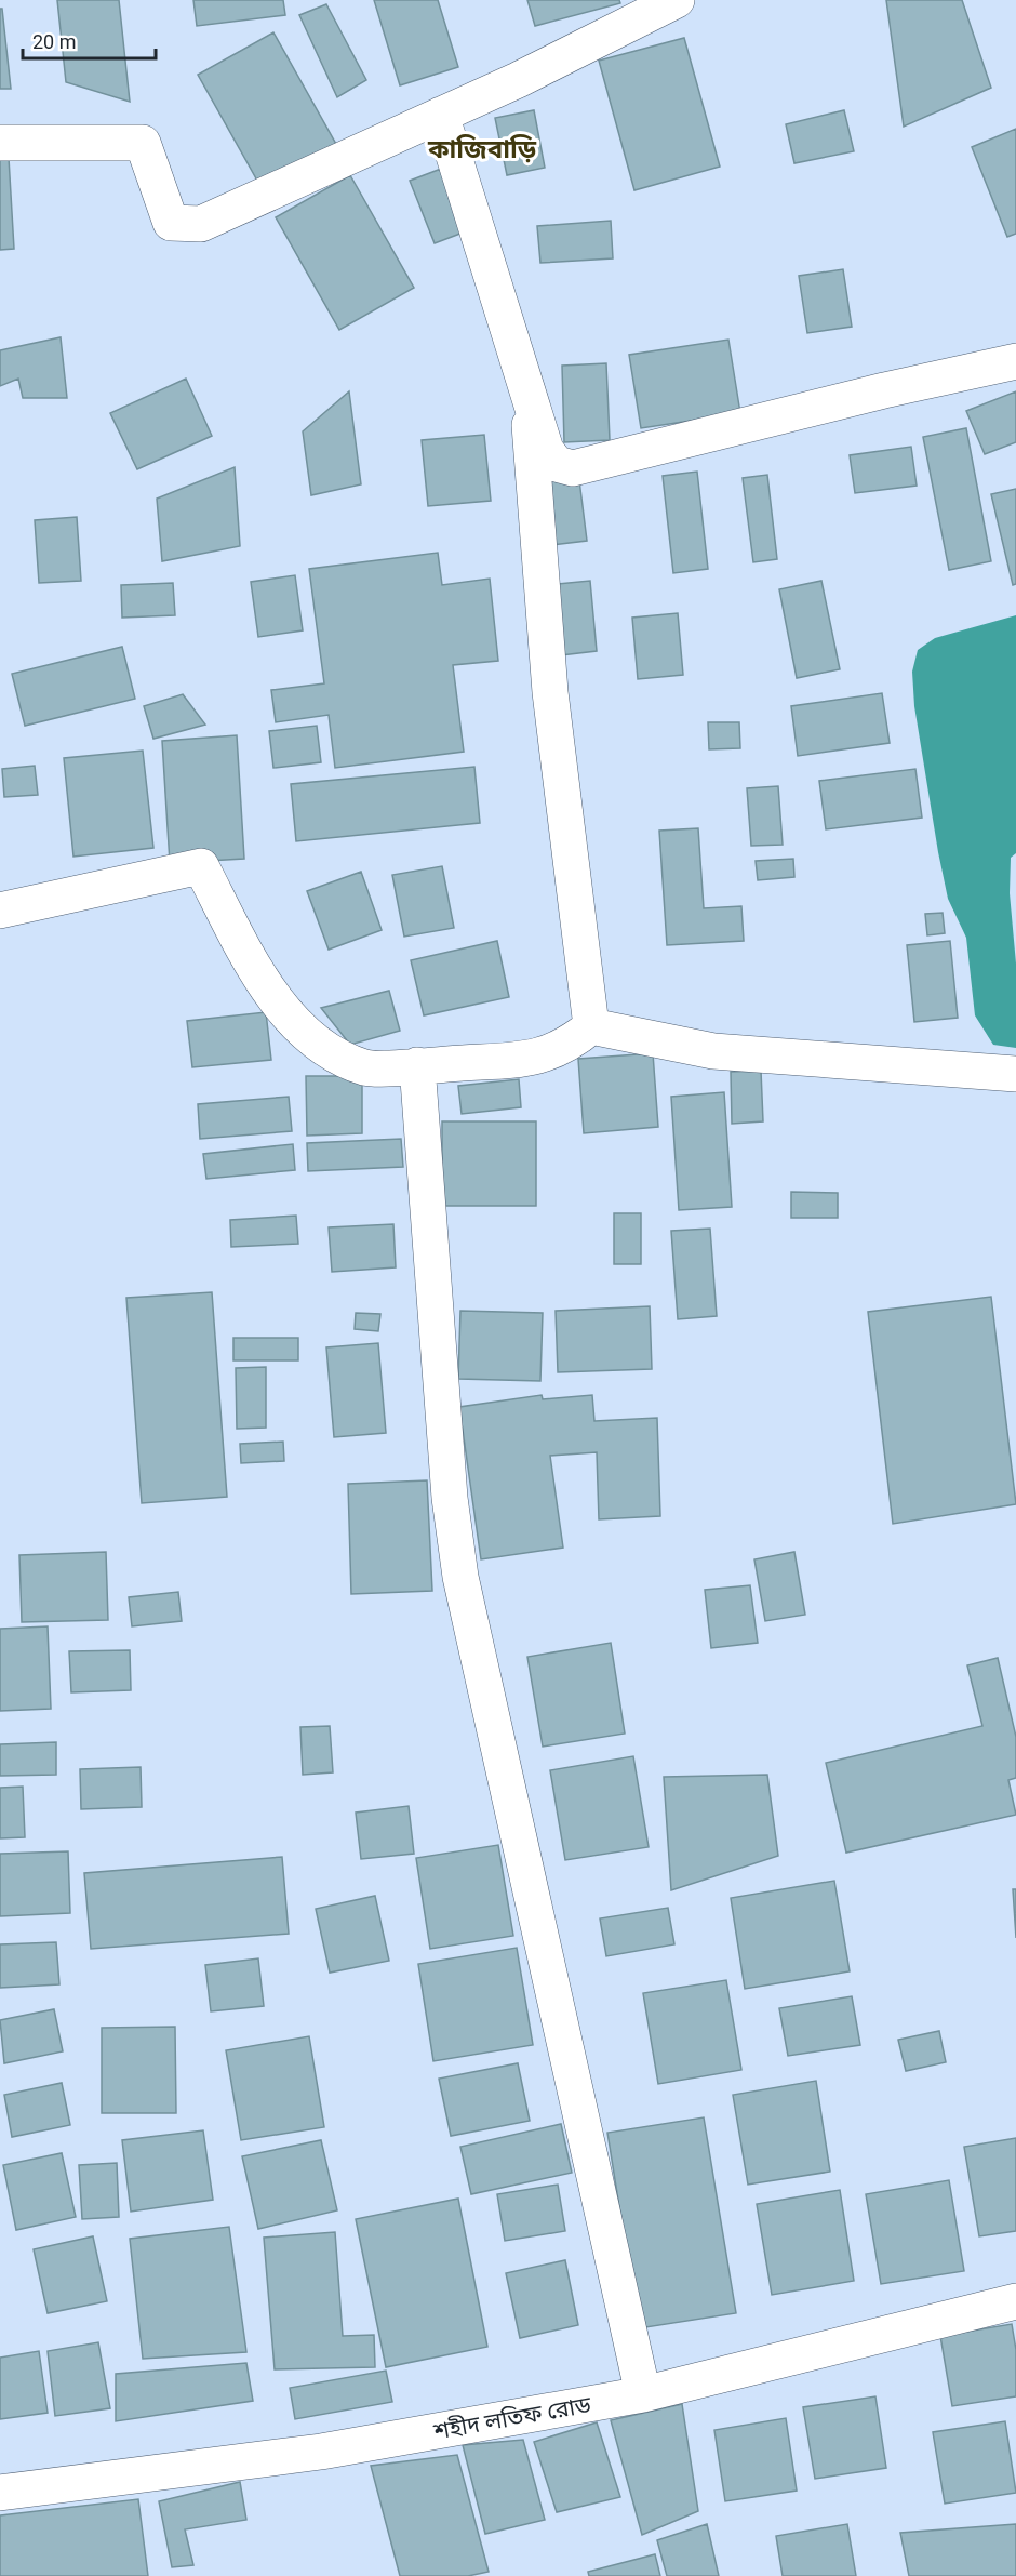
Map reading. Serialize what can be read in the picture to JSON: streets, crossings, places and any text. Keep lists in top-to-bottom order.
{
  "streets": {
    "street": ["শহীদ লতিফ রোড"]
  },
  "districts": ["কাজিবাড়ি"],
  "scale_bar": "20 m"
}
